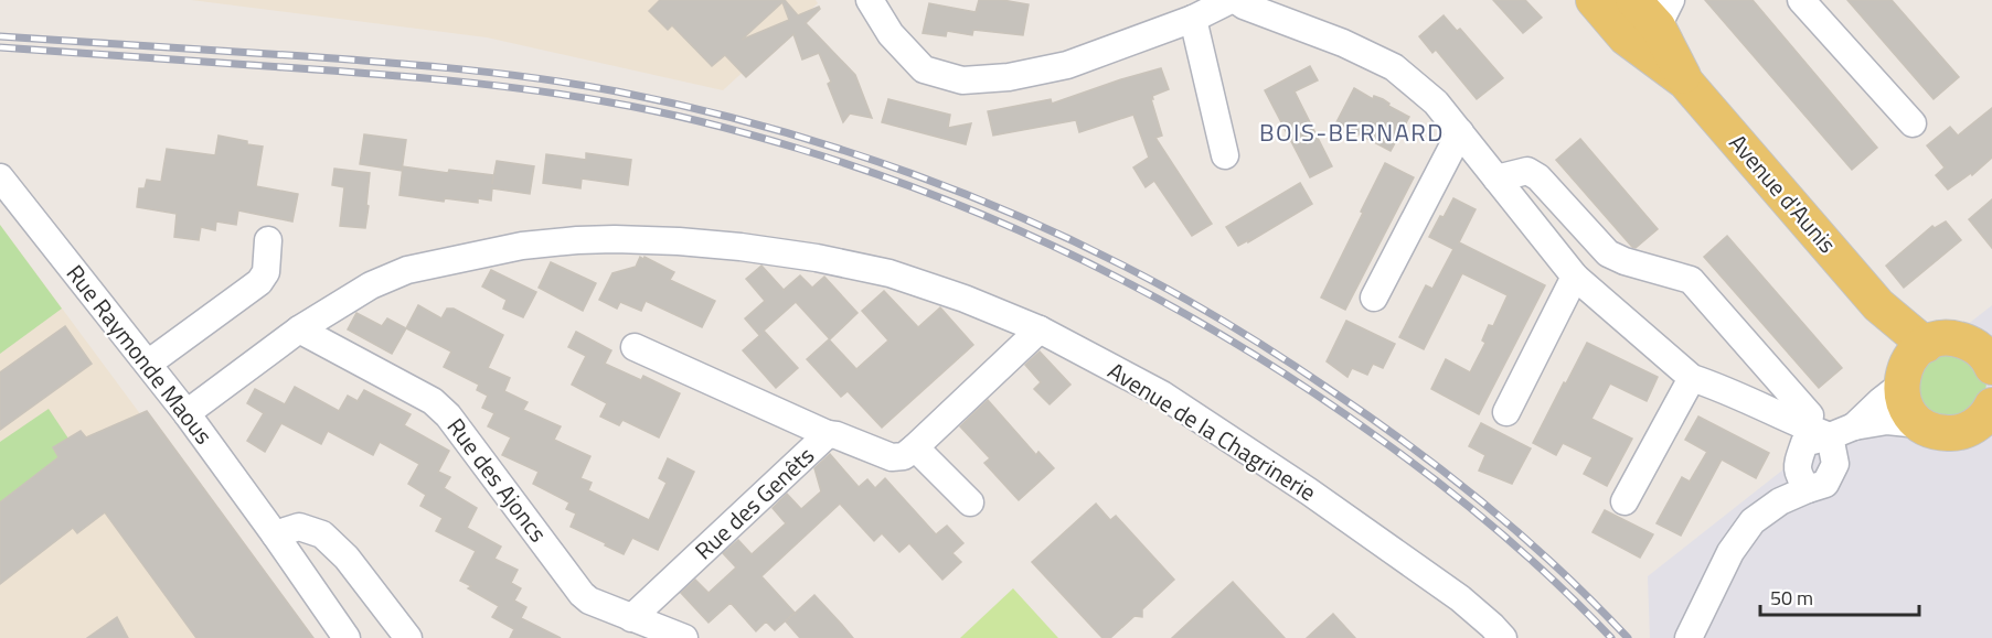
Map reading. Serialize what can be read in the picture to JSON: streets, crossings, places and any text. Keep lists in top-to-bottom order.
{
  "streets": {
    "main road": ["Avenue d'Aunis"],
    "street": [
      "Rue Raymonde Maous",
      "Avenue de la Chagrinerie",
      "Rue des Ajoncs",
      "Rue des Genêts"
    ]
  },
  "crossings": [
    ["Rue Raymonde Maous", "Avenue de la Chagrinerie"],
    ["Avenue de la Chagrinerie", "Rue des Ajoncs"],
    ["Avenue de la Chagrinerie", "Rue des Genêts"],
    ["Rue des Ajoncs", "Rue des Genêts"]
  ],
  "districts": ["BOIS-BERNARD"],
  "scale_bar": "50 m"
}
